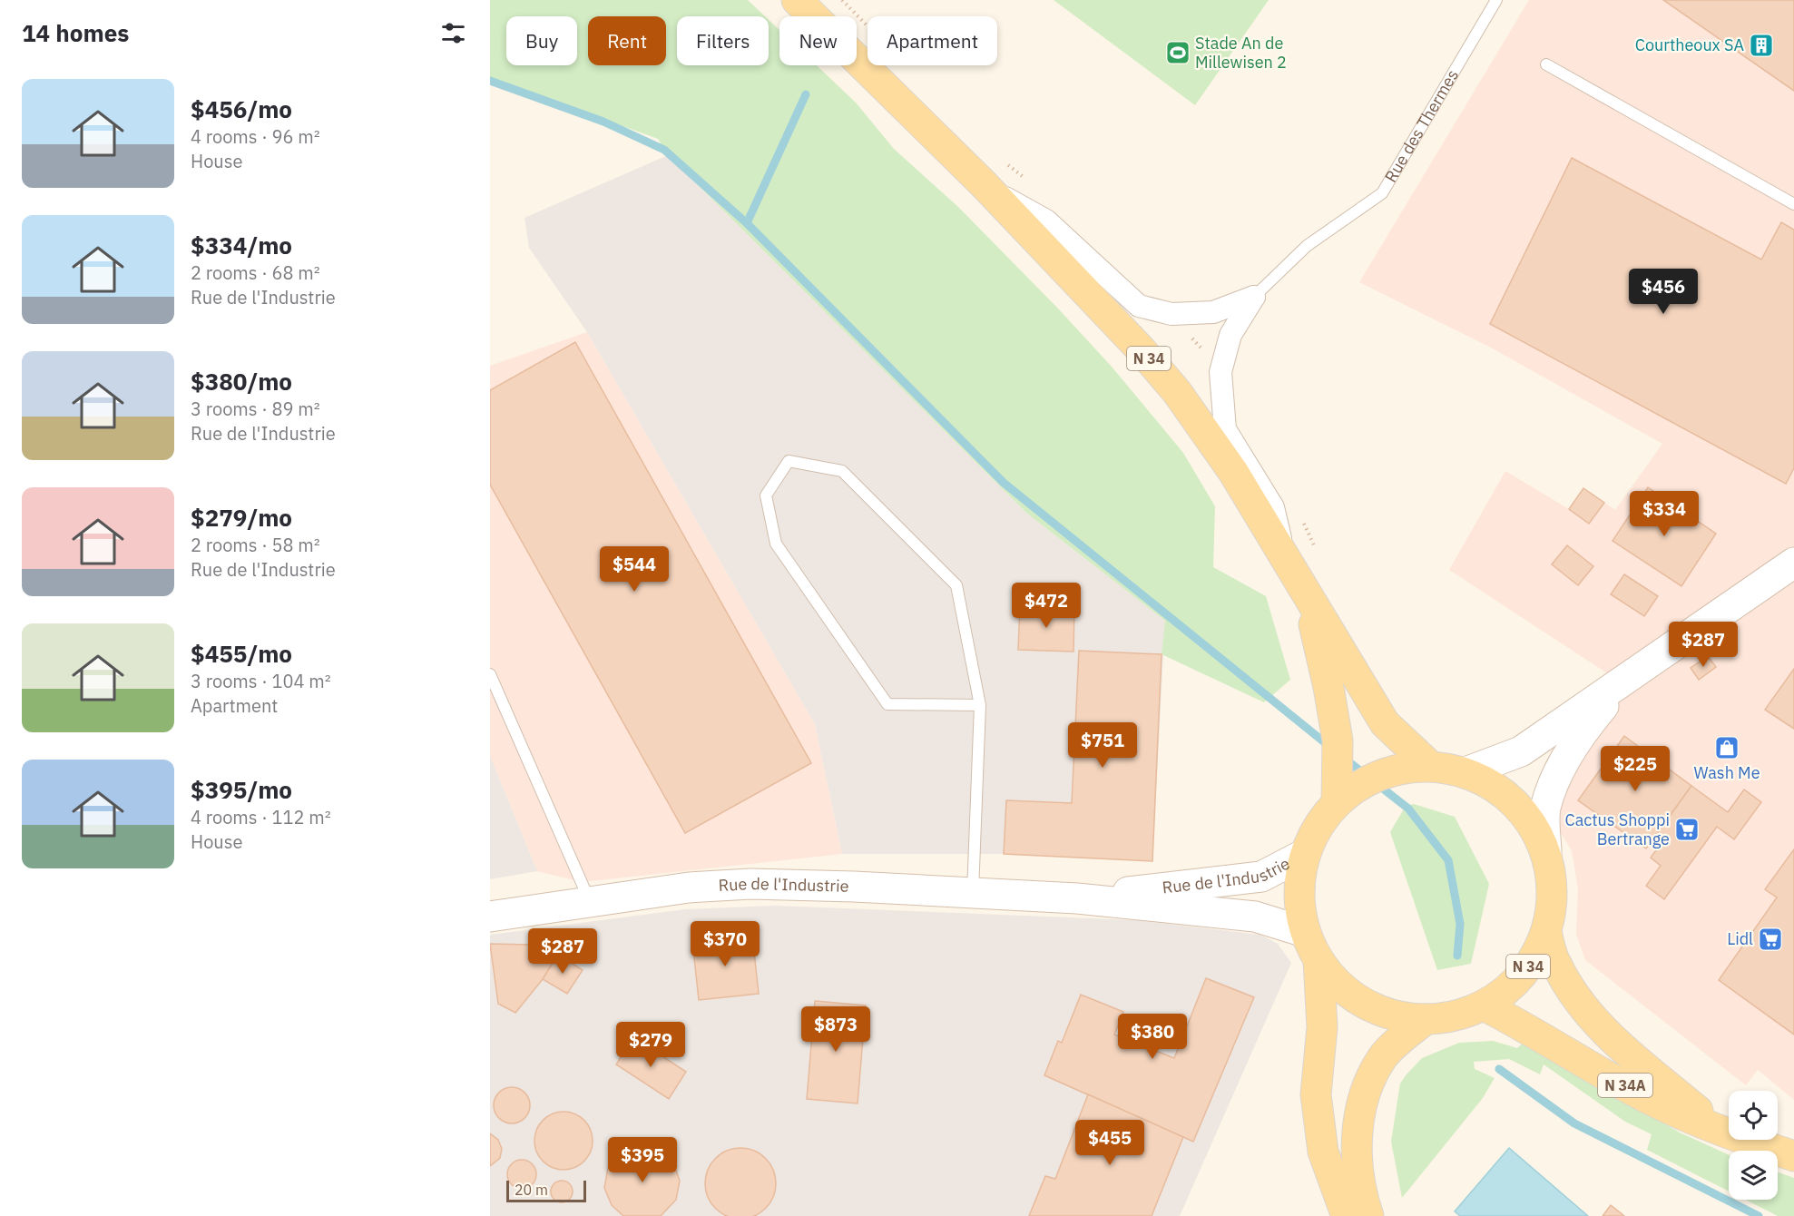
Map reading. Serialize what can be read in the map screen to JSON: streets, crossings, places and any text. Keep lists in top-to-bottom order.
{
  "streets": {
    "main road": ["N 34", "N 34A"],
    "street": ["Rue des Thermes", "Rue de l'Industrie"]
  },
  "crossings": [
    ["Rue des Thermes", "N 34"],
    ["N 34", "Rue de l'Industrie"],
    ["N 34", "N 34A"]
  ],
  "places": {
    "building": ["Courtheoux SA"],
    "sports": ["Stade An de Millewisen 2"],
    "shop": ["Wash Me"],
    "supermarket": ["Cactus Shoppi Bertrange", "Lidl"]
  },
  "scale_bar": "20 m",
  "page": {
    "heading": "14 homes",
    "chip": [
      "Buy",
      "Rent",
      "Filters",
      "New",
      "Apartment"
    ],
    "list": [
      {
        "name": "$456/mo",
        "note": "4 rooms · 96 m² · House"
      },
      {
        "name": "$334/mo",
        "note": "2 rooms · 68 m² · Rue de l'Industrie"
      },
      {
        "name": "$380/mo",
        "note": "3 rooms · 89 m² · Rue de l'Industrie"
      },
      {
        "name": "$279/mo",
        "note": "2 rooms · 58 m² · Rue de l'Industrie"
      },
      {
        "name": "$455/mo",
        "note": "3 rooms · 104 m² · Apartment"
      },
      {
        "name": "$395/mo",
        "note": "4 rooms · 112 m² · House"
      }
    ],
    "price": [
      "$456",
      "$334",
      "$544",
      "$472",
      "$287",
      "$751",
      "$225",
      "$370",
      "$287",
      "$873",
      "$380",
      "$279",
      "$455",
      "$395"
    ],
    "scale": "20 m"
  }
}
